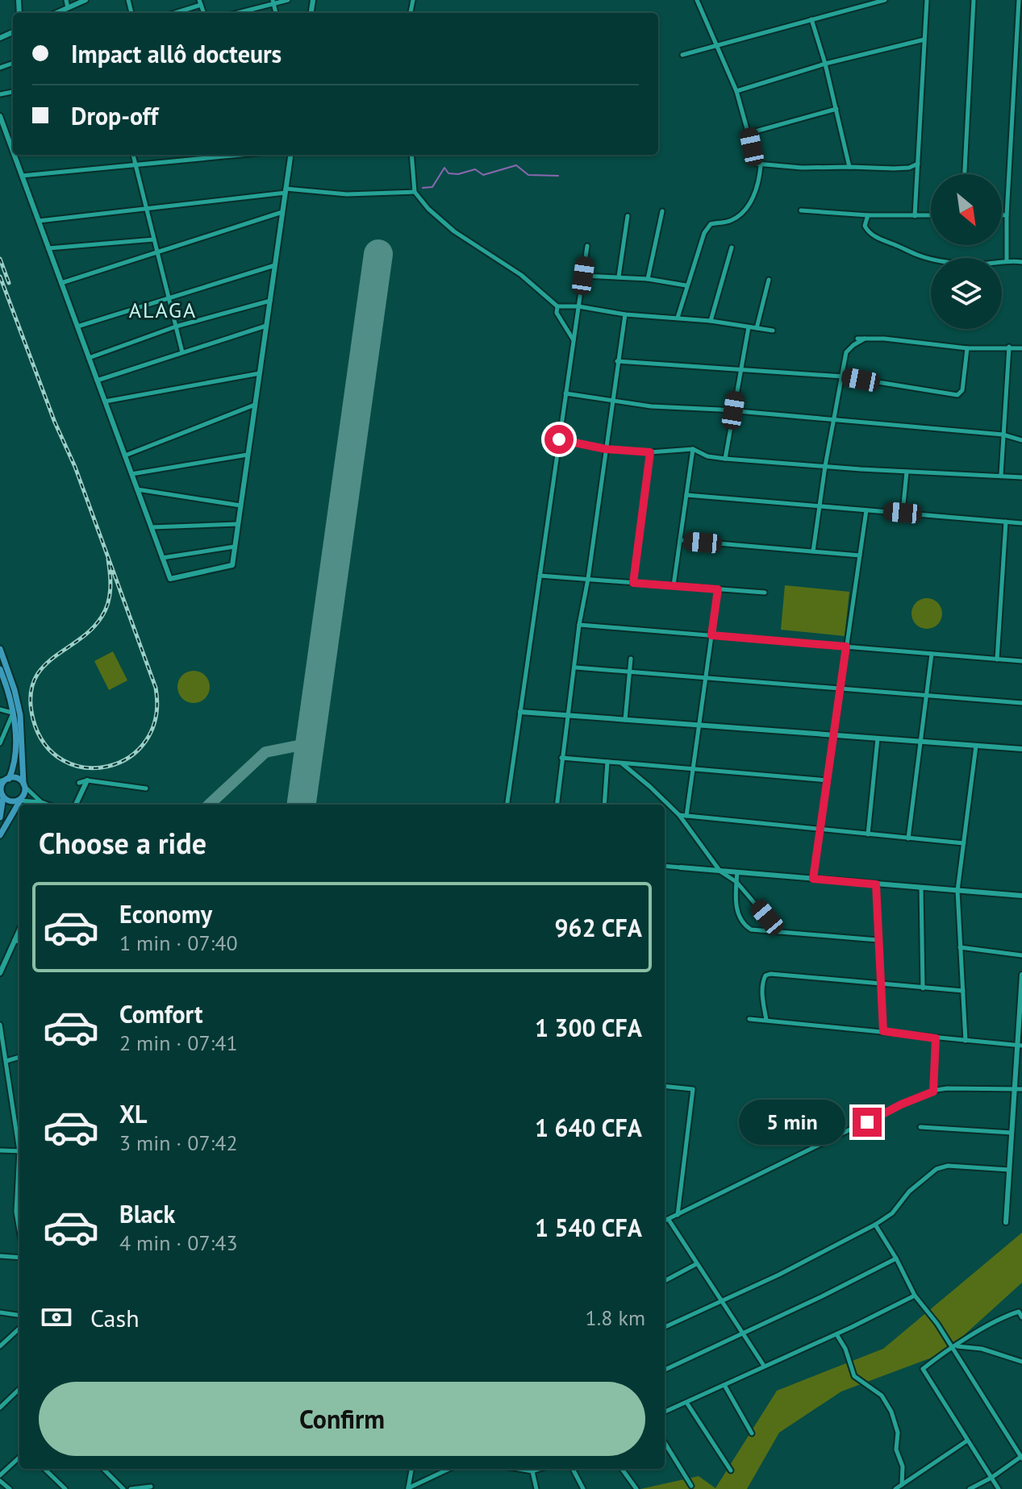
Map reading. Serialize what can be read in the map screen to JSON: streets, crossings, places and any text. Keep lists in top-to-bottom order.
{
  "districts": ["ALAGA"],
  "north": "bottom right",
  "page": {
    "banner": ["Impact allô docteurs", "Drop-off"],
    "heading": "Choose a ride",
    "list": [
      {
        "name": "Economy",
        "note": "1 min · 07:40",
        "value": "962 CFA"
      },
      {
        "name": "Comfort",
        "note": "2 min · 07:41",
        "value": "1 300 CFA"
      },
      {
        "name": "XL",
        "note": "3 min · 07:42",
        "value": "1 640 CFA"
      },
      {
        "name": "Black",
        "note": "4 min · 07:43",
        "value": "1 540 CFA"
      }
    ],
    "bubble": "5 min",
    "pay": ["Cash", "1.8 km"],
    "buttons": "Confirm"
  }
}
